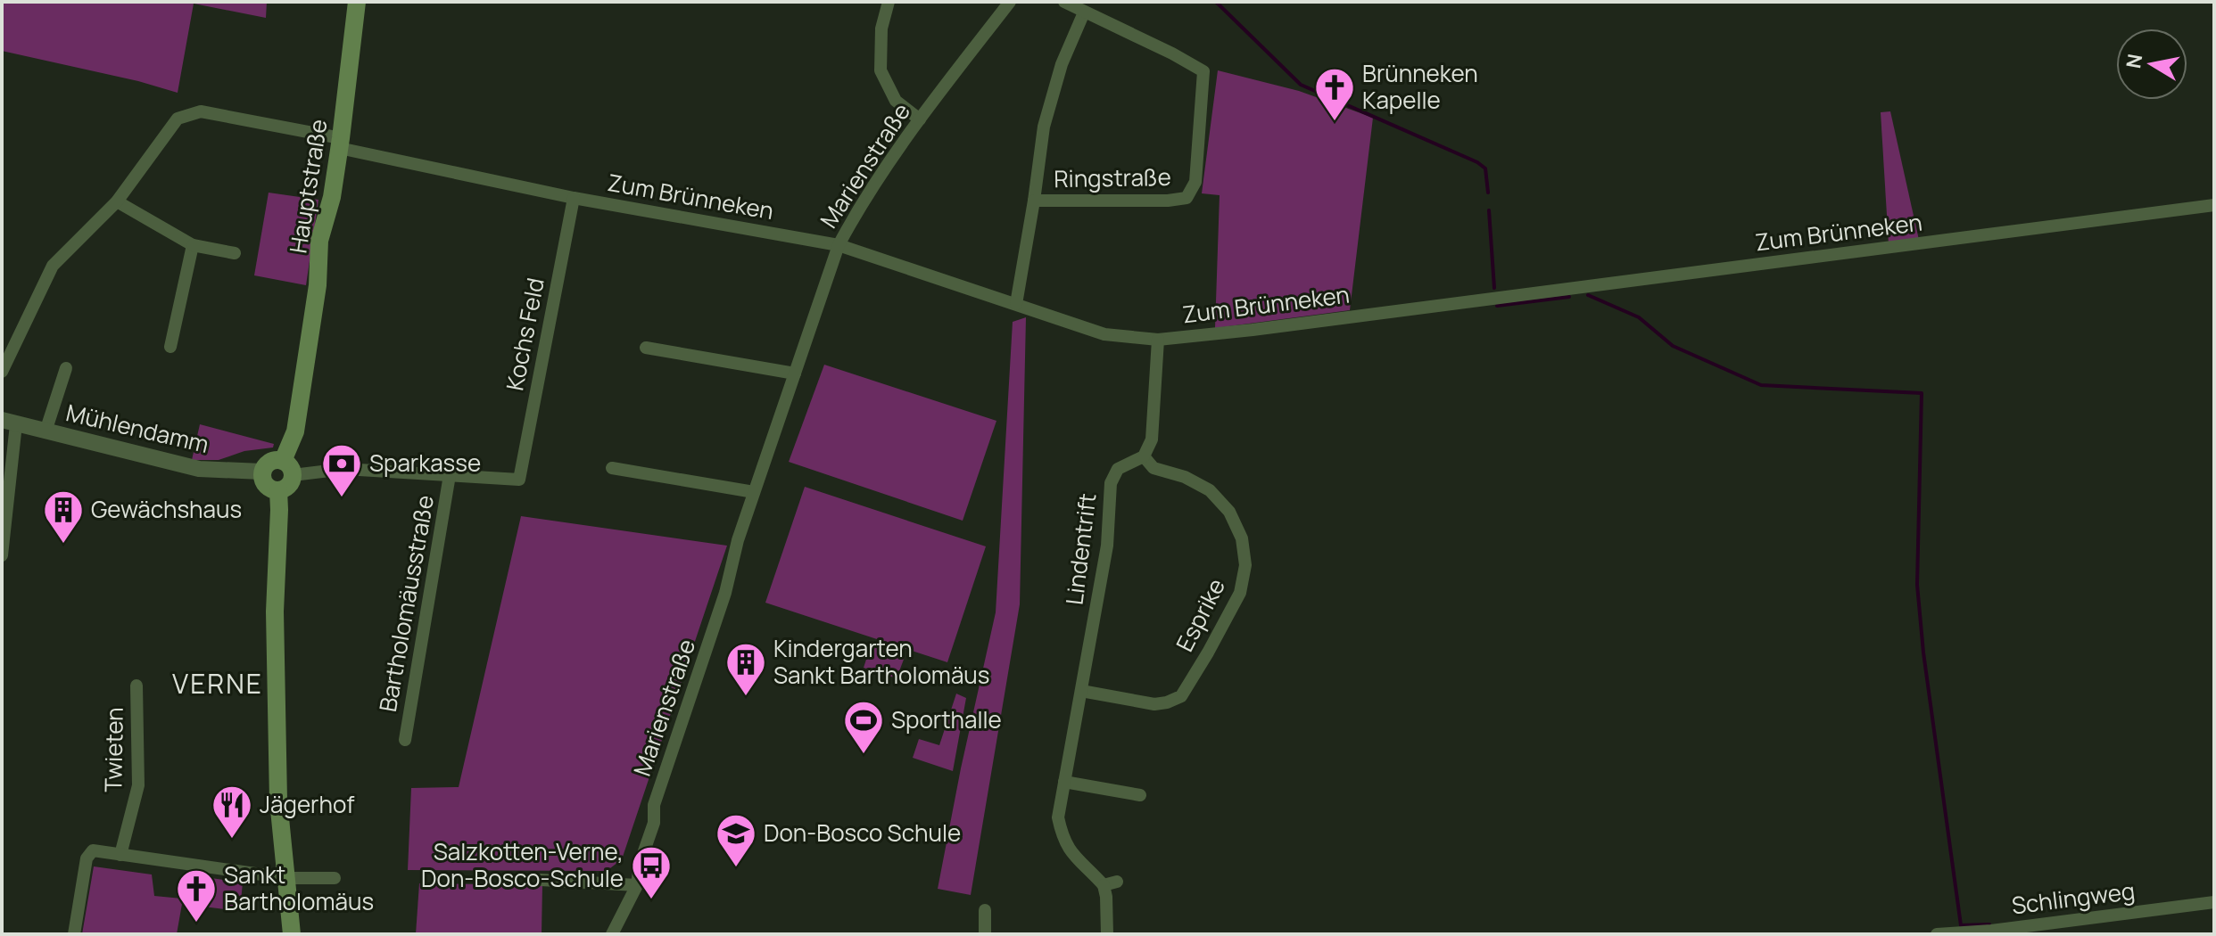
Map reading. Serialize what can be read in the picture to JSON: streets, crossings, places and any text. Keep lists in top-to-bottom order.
{
  "streets": {
    "main road": ["Hauptstraße"],
    "street": [
      "Marienstraße",
      "Ringstraße",
      "Zum Brünneken",
      "Kochs Feld",
      "Mühlendamm",
      "Lindentrift",
      "Bartholomäusstraße",
      "Esprike",
      "Twieten",
      "Schlingweg"
    ]
  },
  "crossings": [
    ["Marienstraße", "Zum Brünneken"],
    ["Ringstraße", "Zum Brünneken"],
    ["Hauptstraße", "Zum Brünneken"],
    ["Hauptstraße", "Mühlendamm"],
    ["Hauptstraße", "Bartholomäusstraße"],
    ["Zum Brünneken", "Kochs Feld"],
    ["Kochs Feld", "Bartholomäusstraße"],
    ["Mühlendamm", "Bartholomäusstraße"],
    ["Lindentrift", "Esprike"]
  ],
  "districts": ["VERNE"],
  "places": {
    "church": ["Brünneken Kapelle", "Sankt Bartholomäus"],
    "bank": ["Sparkasse"],
    "building": ["Gewächshaus", "Kindergarten Sankt Bartholomäus"],
    "sports": ["Sporthalle"],
    "restaurant": ["Jägerhof"],
    "school or university": ["Don-Bosco Schule"],
    "bus stop": ["Salzkotten-Verne, Don-Bosco-Schule"]
  },
  "north": "left"
}
